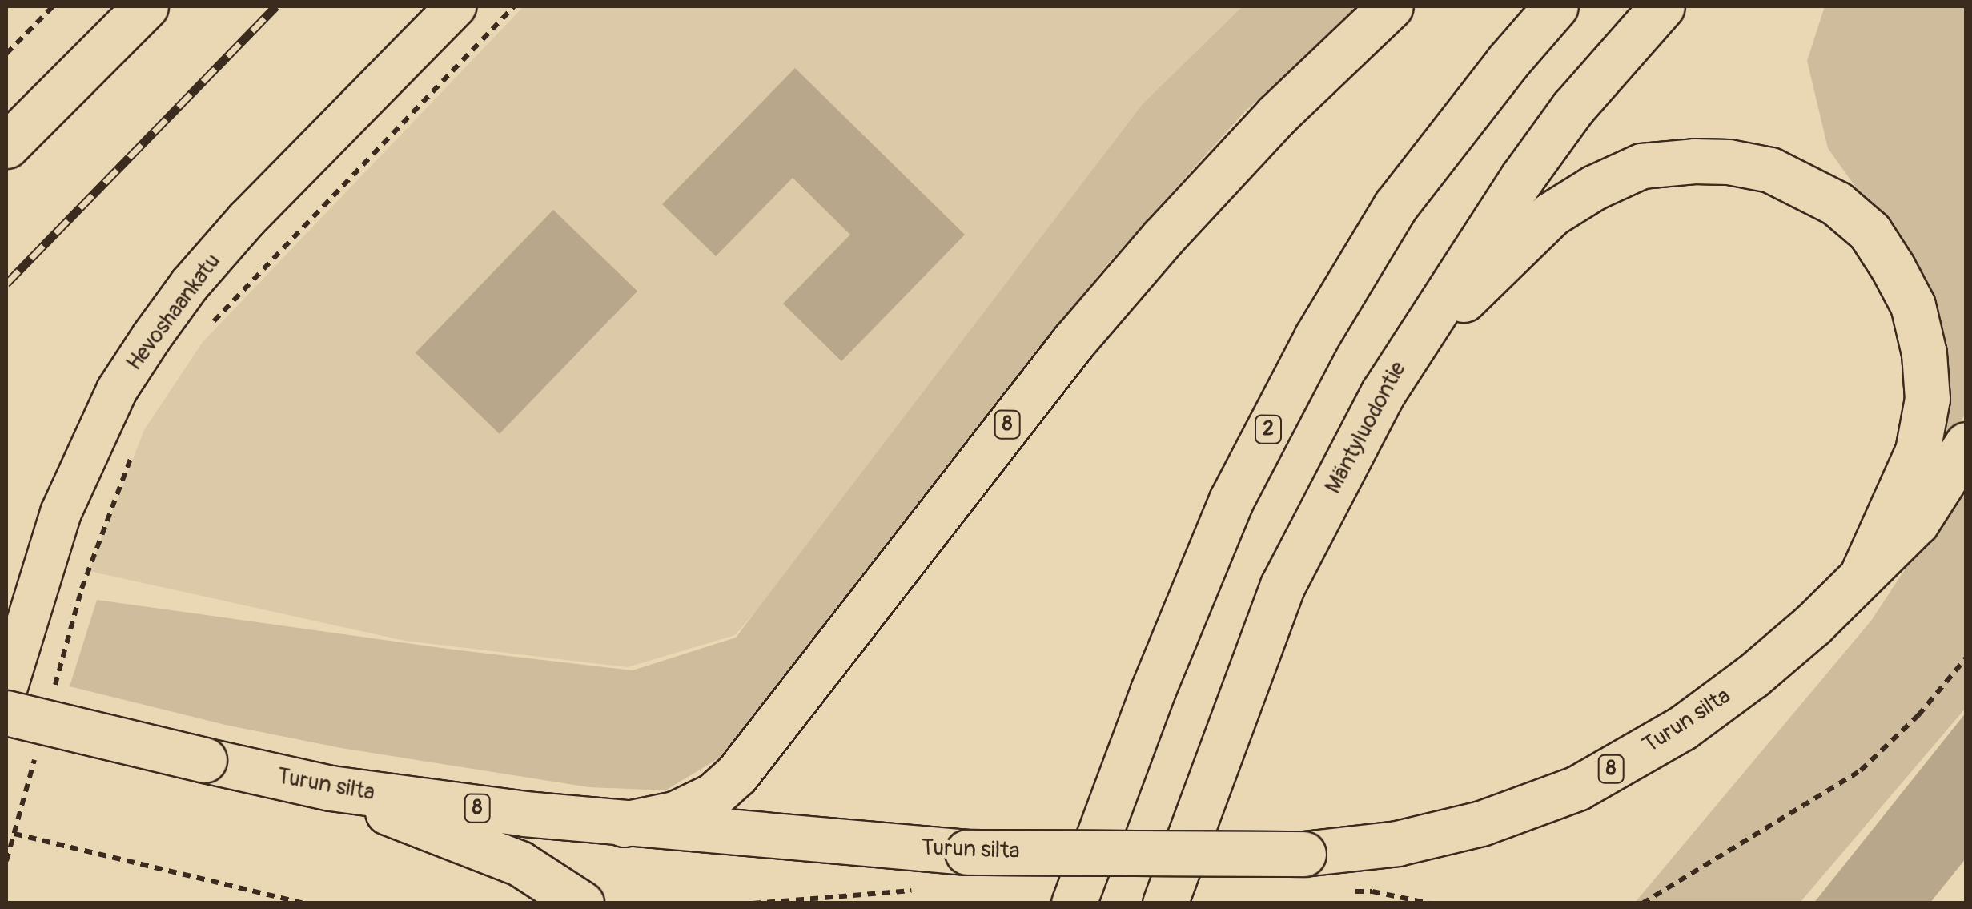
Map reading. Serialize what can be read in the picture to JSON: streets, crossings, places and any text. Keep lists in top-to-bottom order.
{
  "streets": {
    "main road": [
      "8",
      "Mäntyluodontie",
      "2",
      "Turun silta"
    ],
    "street": ["Hevoshaankatu"]
  },
  "crossings": [
    ["8", "Turun silta"]
  ]
}
